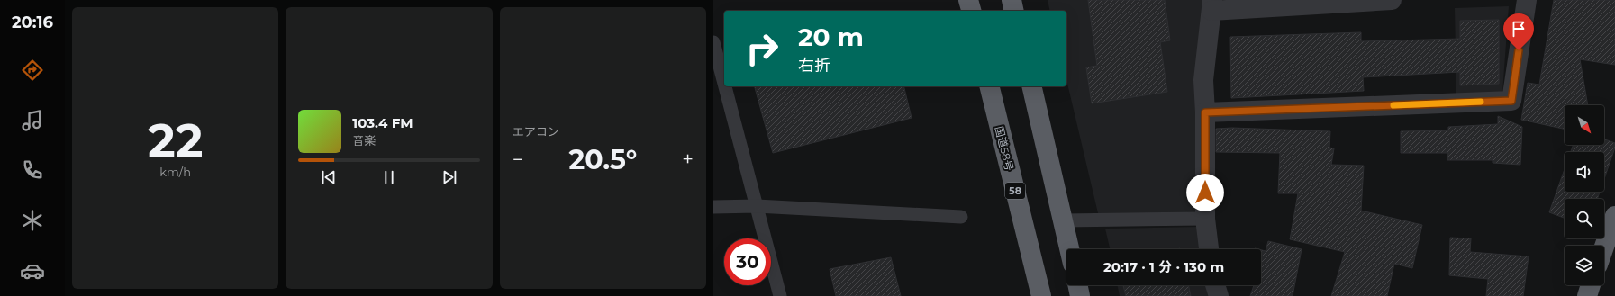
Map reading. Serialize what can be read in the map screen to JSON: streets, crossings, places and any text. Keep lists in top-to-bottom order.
{
  "streets": {
    "highway": ["国道58号", "58"]
  },
  "north": "bottom right",
  "page": {
    "tabs": "20:16",
    "tile": [
      ["22", "km/h"],
      "エアコン"
    ],
    "turn": ["20 m", "右折"],
    "song": ["103.4 FM", "音楽"],
    "heat": ["−", "20.5°", "+"],
    "limit": "30",
    "trip": "20:17 · 1 分 · 130 m"
  }
}
